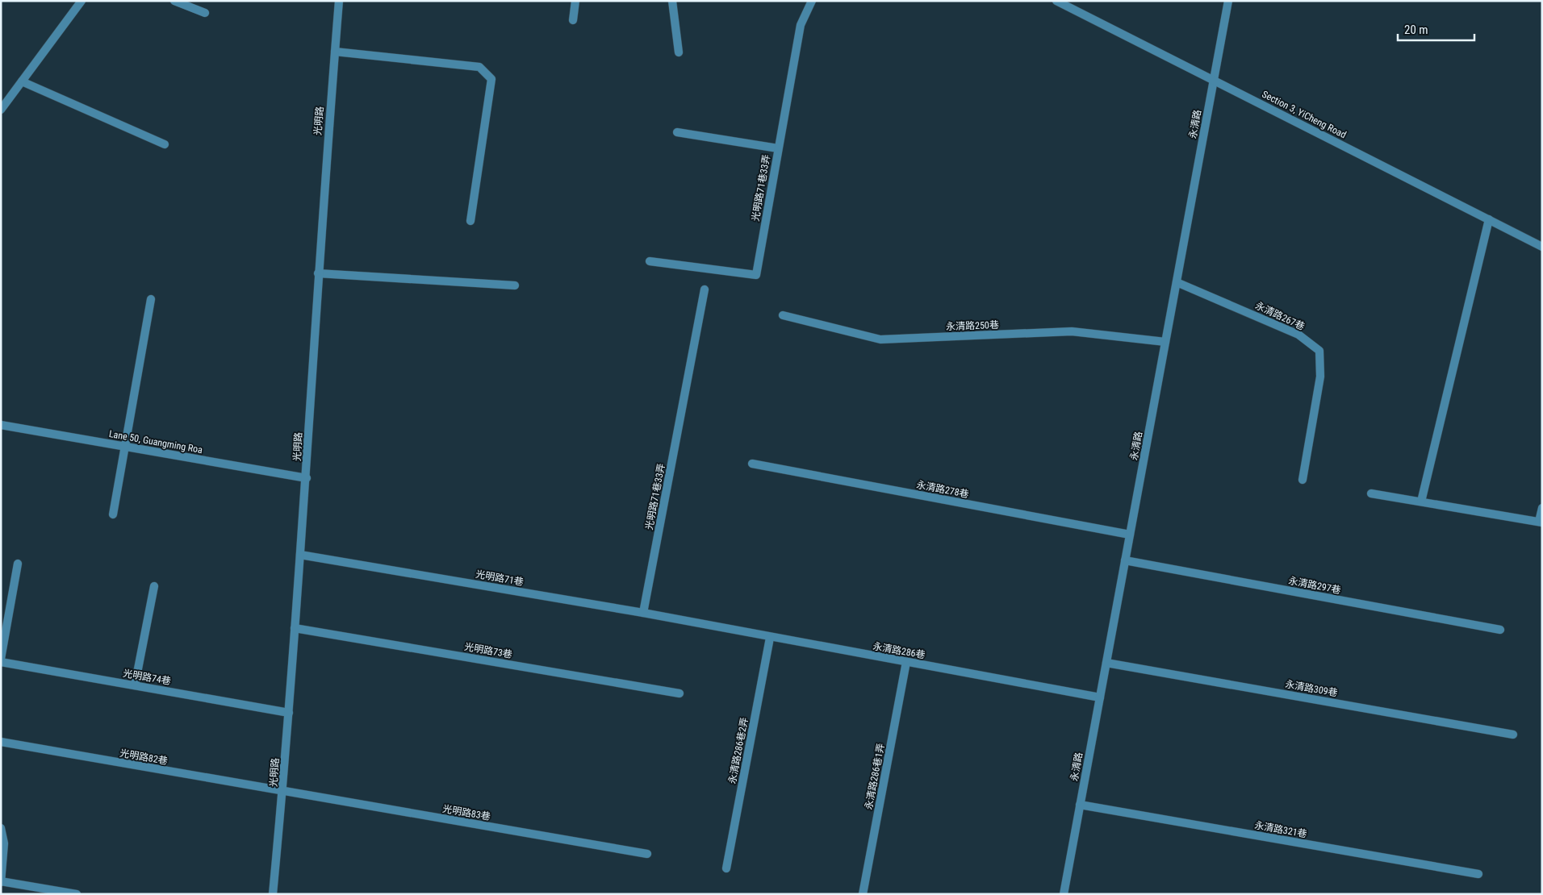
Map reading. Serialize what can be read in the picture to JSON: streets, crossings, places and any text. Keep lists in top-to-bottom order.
{
  "streets": {
    "street": [
      "Section 3, YiCheng Road",
      "光明路",
      "永清路",
      "光明路71巷33弄",
      "永清路267巷",
      "永清路250巷",
      "Lane 50, Guangming Roa",
      "永清路278巷",
      "光明路71巷",
      "永清路297巷",
      "光明路73巷",
      "永清路286巷",
      "光明路74巷",
      "永清路309巷",
      "永清路286巷2弄",
      "光明路82巷",
      "永清路286巷1弄",
      "光明路83巷",
      "永清路321巷"
    ]
  },
  "crossings": [
    ["Section 3, YiCheng Road", "永清路"],
    ["光明路", "Lane 50, Guangming Roa"],
    ["光明路", "光明路71巷"],
    ["光明路", "光明路73巷"],
    ["光明路", "光明路74巷"],
    ["光明路", "光明路82巷"],
    ["光明路", "光明路83巷"],
    ["永清路", "永清路267巷"],
    ["永清路", "永清路250巷"],
    ["永清路", "永清路278巷"],
    ["永清路", "永清路297巷"],
    ["永清路", "永清路286巷"],
    ["永清路", "永清路309巷"],
    ["永清路", "永清路321巷"],
    ["光明路71巷33弄", "光明路71巷"],
    ["光明路71巷", "永清路286巷"],
    ["永清路286巷", "永清路286巷2弄"],
    ["永清路286巷", "永清路286巷1弄"],
    ["光明路82巷", "光明路83巷"]
  ],
  "scale_bar": "20 m"
}
